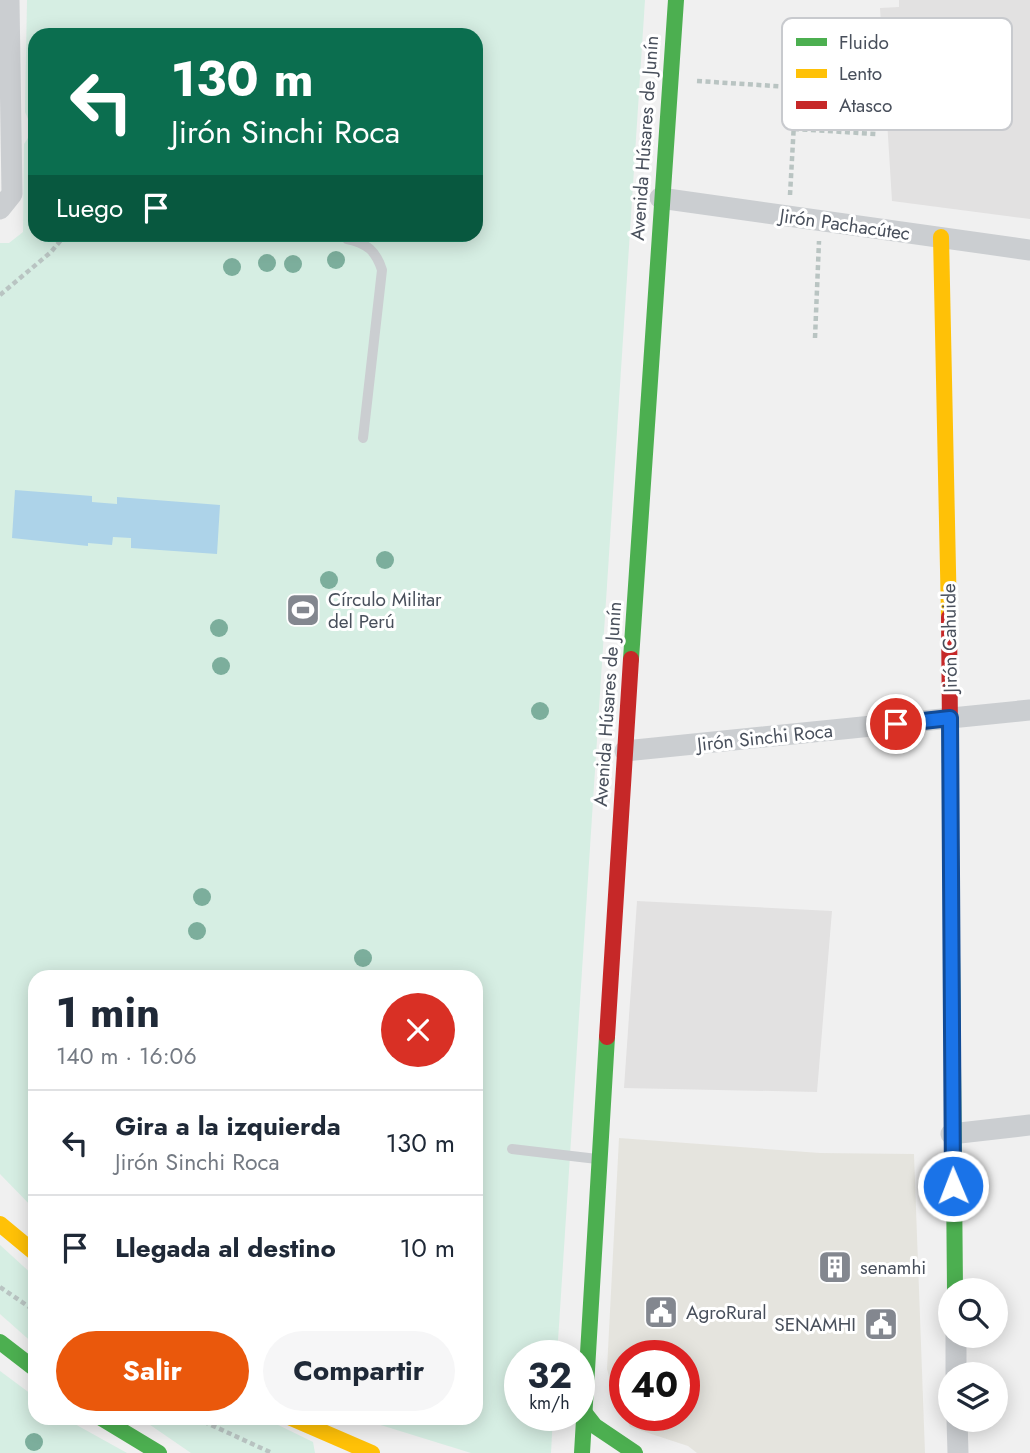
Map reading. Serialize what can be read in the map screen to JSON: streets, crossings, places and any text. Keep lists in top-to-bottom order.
{
  "streets": {
    "street": [
      "Avenida Húsares de Junín",
      "Jirón Pachacútec",
      "Jirón Cahuide",
      "Jirón Sinchi Roca"
    ]
  },
  "crossings": [
    ["Avenida Húsares de Junín", "Jirón Pachacútec"],
    ["Avenida Húsares de Junín", "Jirón Sinchi Roca"],
    ["Jirón Pachacútec", "Jirón Cahuide"],
    ["Jirón Cahuide", "Jirón Sinchi Roca"]
  ],
  "places": {
    "sports": ["Círculo Militar del Perú"],
    "building": ["senamhi"],
    "public building": ["AgroRural", "SENAMHI"]
  },
  "legend": ["Fluido", "Lento", "Atasco"],
  "page": {
    "turn": ["130 m", "Jirón Sinchi Roca"],
    "then": "Luego",
    "heading": ["1 min", "140 m · 16:06"],
    "list": [
      {
        "name": "Gira a la izquierda",
        "note": "Jirón Sinchi Roca",
        "value": "130 m"
      },
      {
        "name": "Llegada al destino",
        "value": "10 m"
      }
    ],
    "buttons": ["Salir", "Compartir"],
    "speed": "32 km/h",
    "limit": "40"
  }
}
